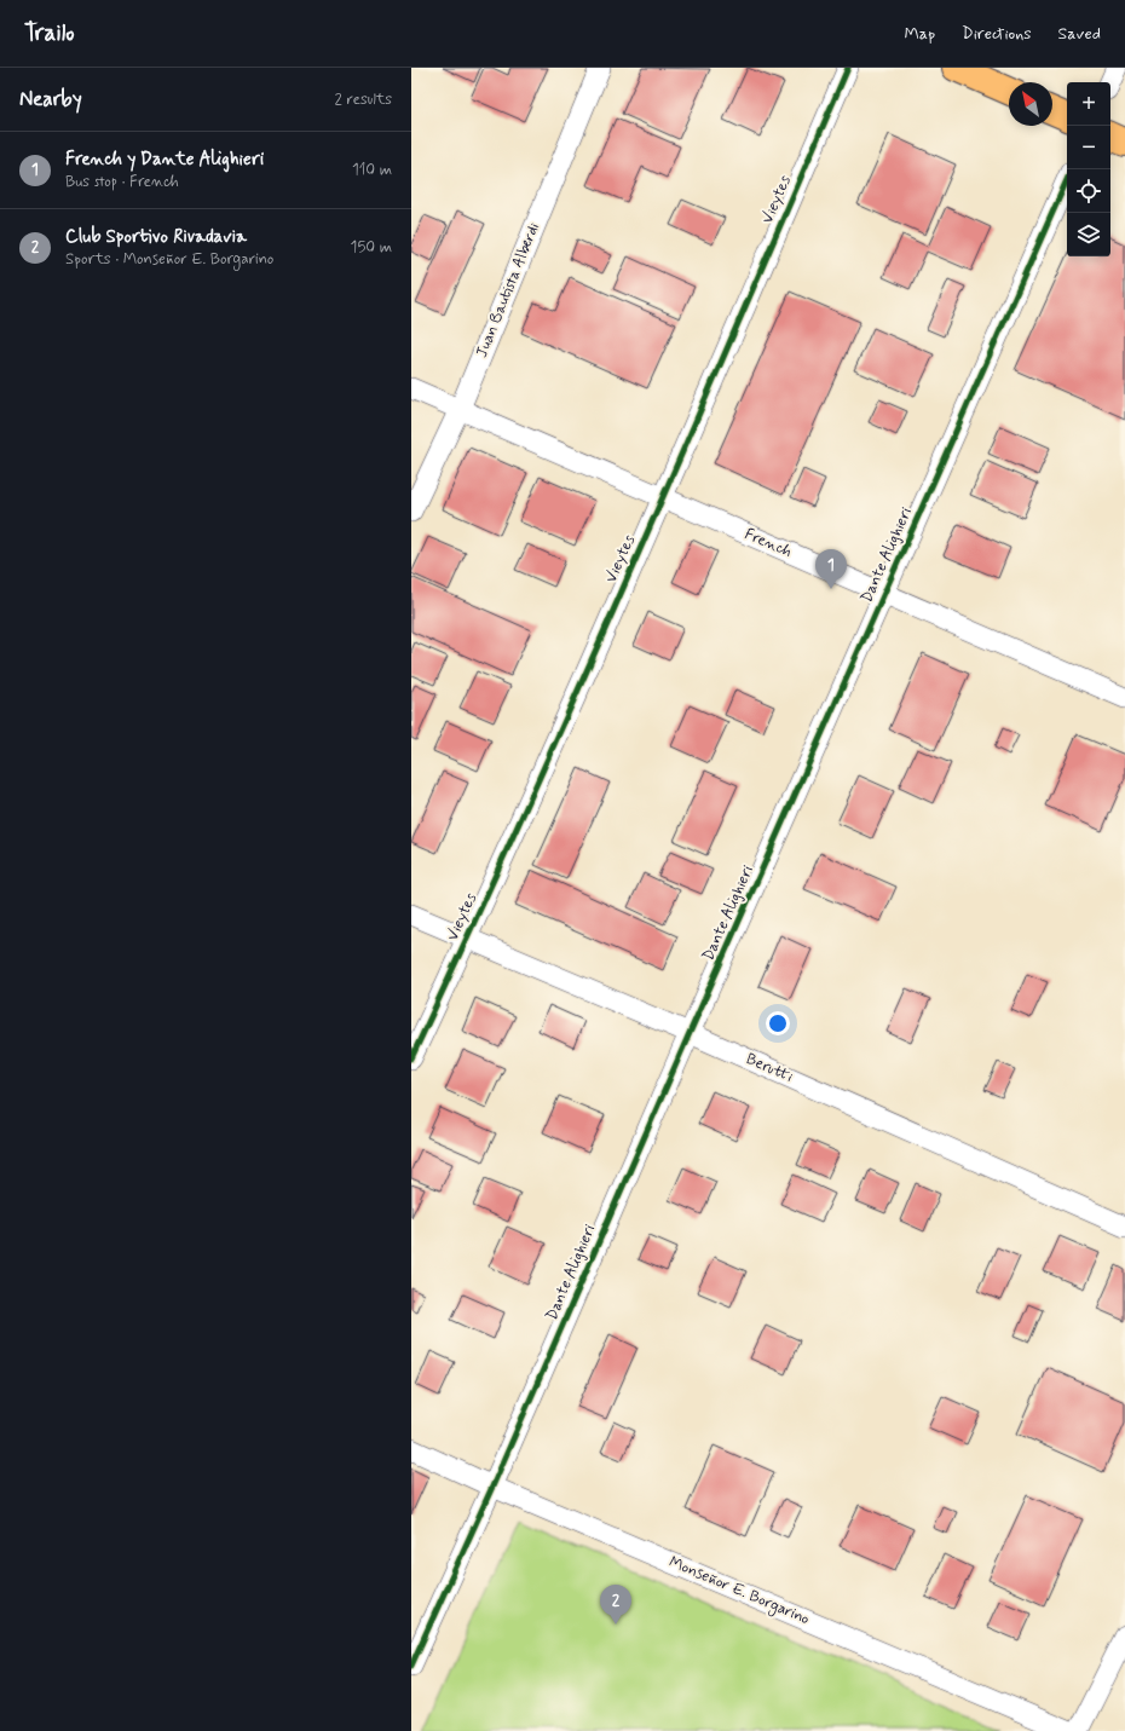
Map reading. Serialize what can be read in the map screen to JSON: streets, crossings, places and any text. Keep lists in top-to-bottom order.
{
  "streets": {
    "street": [
      "Vieytes",
      "Juan Bautista Alberdi",
      "French",
      "Dante Alighieri",
      "Berutti",
      "Monseñor E. Borgarino"
    ]
  },
  "crossings": [
    ["Vieytes", "French"],
    ["Vieytes", "Berutti"],
    ["Juan Bautista Alberdi", "French"],
    ["French", "Dante Alighieri"],
    ["Dante Alighieri", "Berutti"],
    ["Dante Alighieri", "Monseñor E. Borgarino"]
  ],
  "north": "top left",
  "page": {
    "header": "Trailo",
    "nav": ["Map", "Directions", "Saved"],
    "heading": ["Nearby", "2 results"],
    "map_buttons": ["+", "−"],
    "list": [
      {
        "mark": "1",
        "name": "French y Dante Alighieri",
        "note": "Bus stop · French",
        "value": "110 m"
      },
      {
        "mark": "2",
        "name": "Club Sportivo Rivadavia",
        "note": "Sports · Monseñor E. Borgarino",
        "value": "150 m"
      }
    ],
    "pins": ["1", "2"]
  }
}
